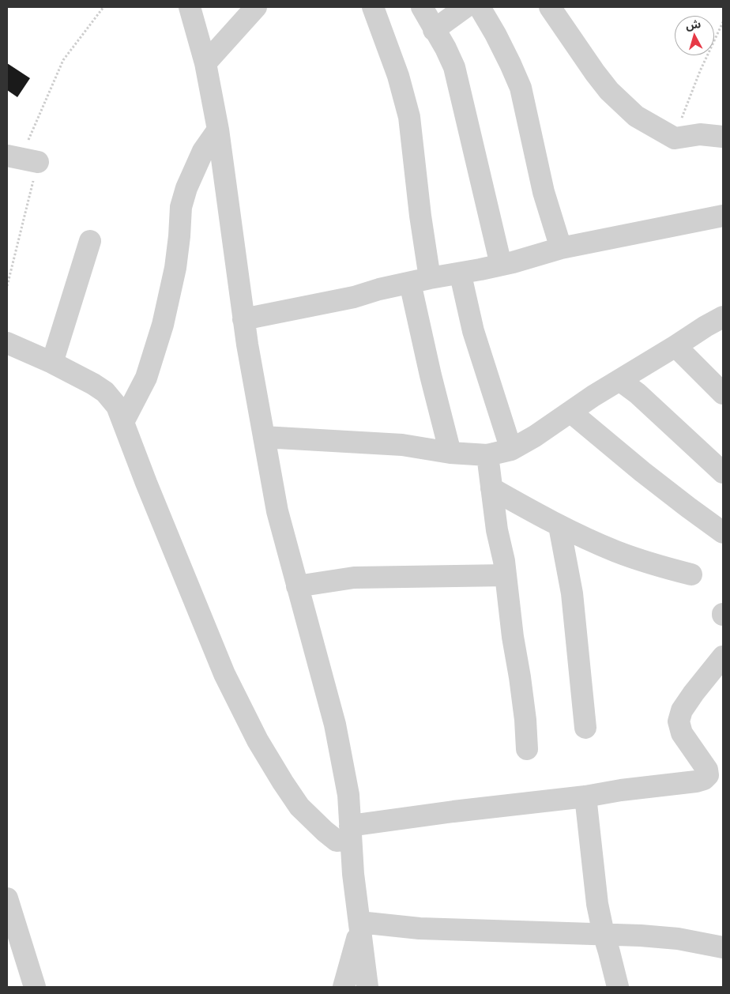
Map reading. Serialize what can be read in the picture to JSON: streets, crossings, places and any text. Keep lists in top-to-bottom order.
{
  "north": "top"
}
